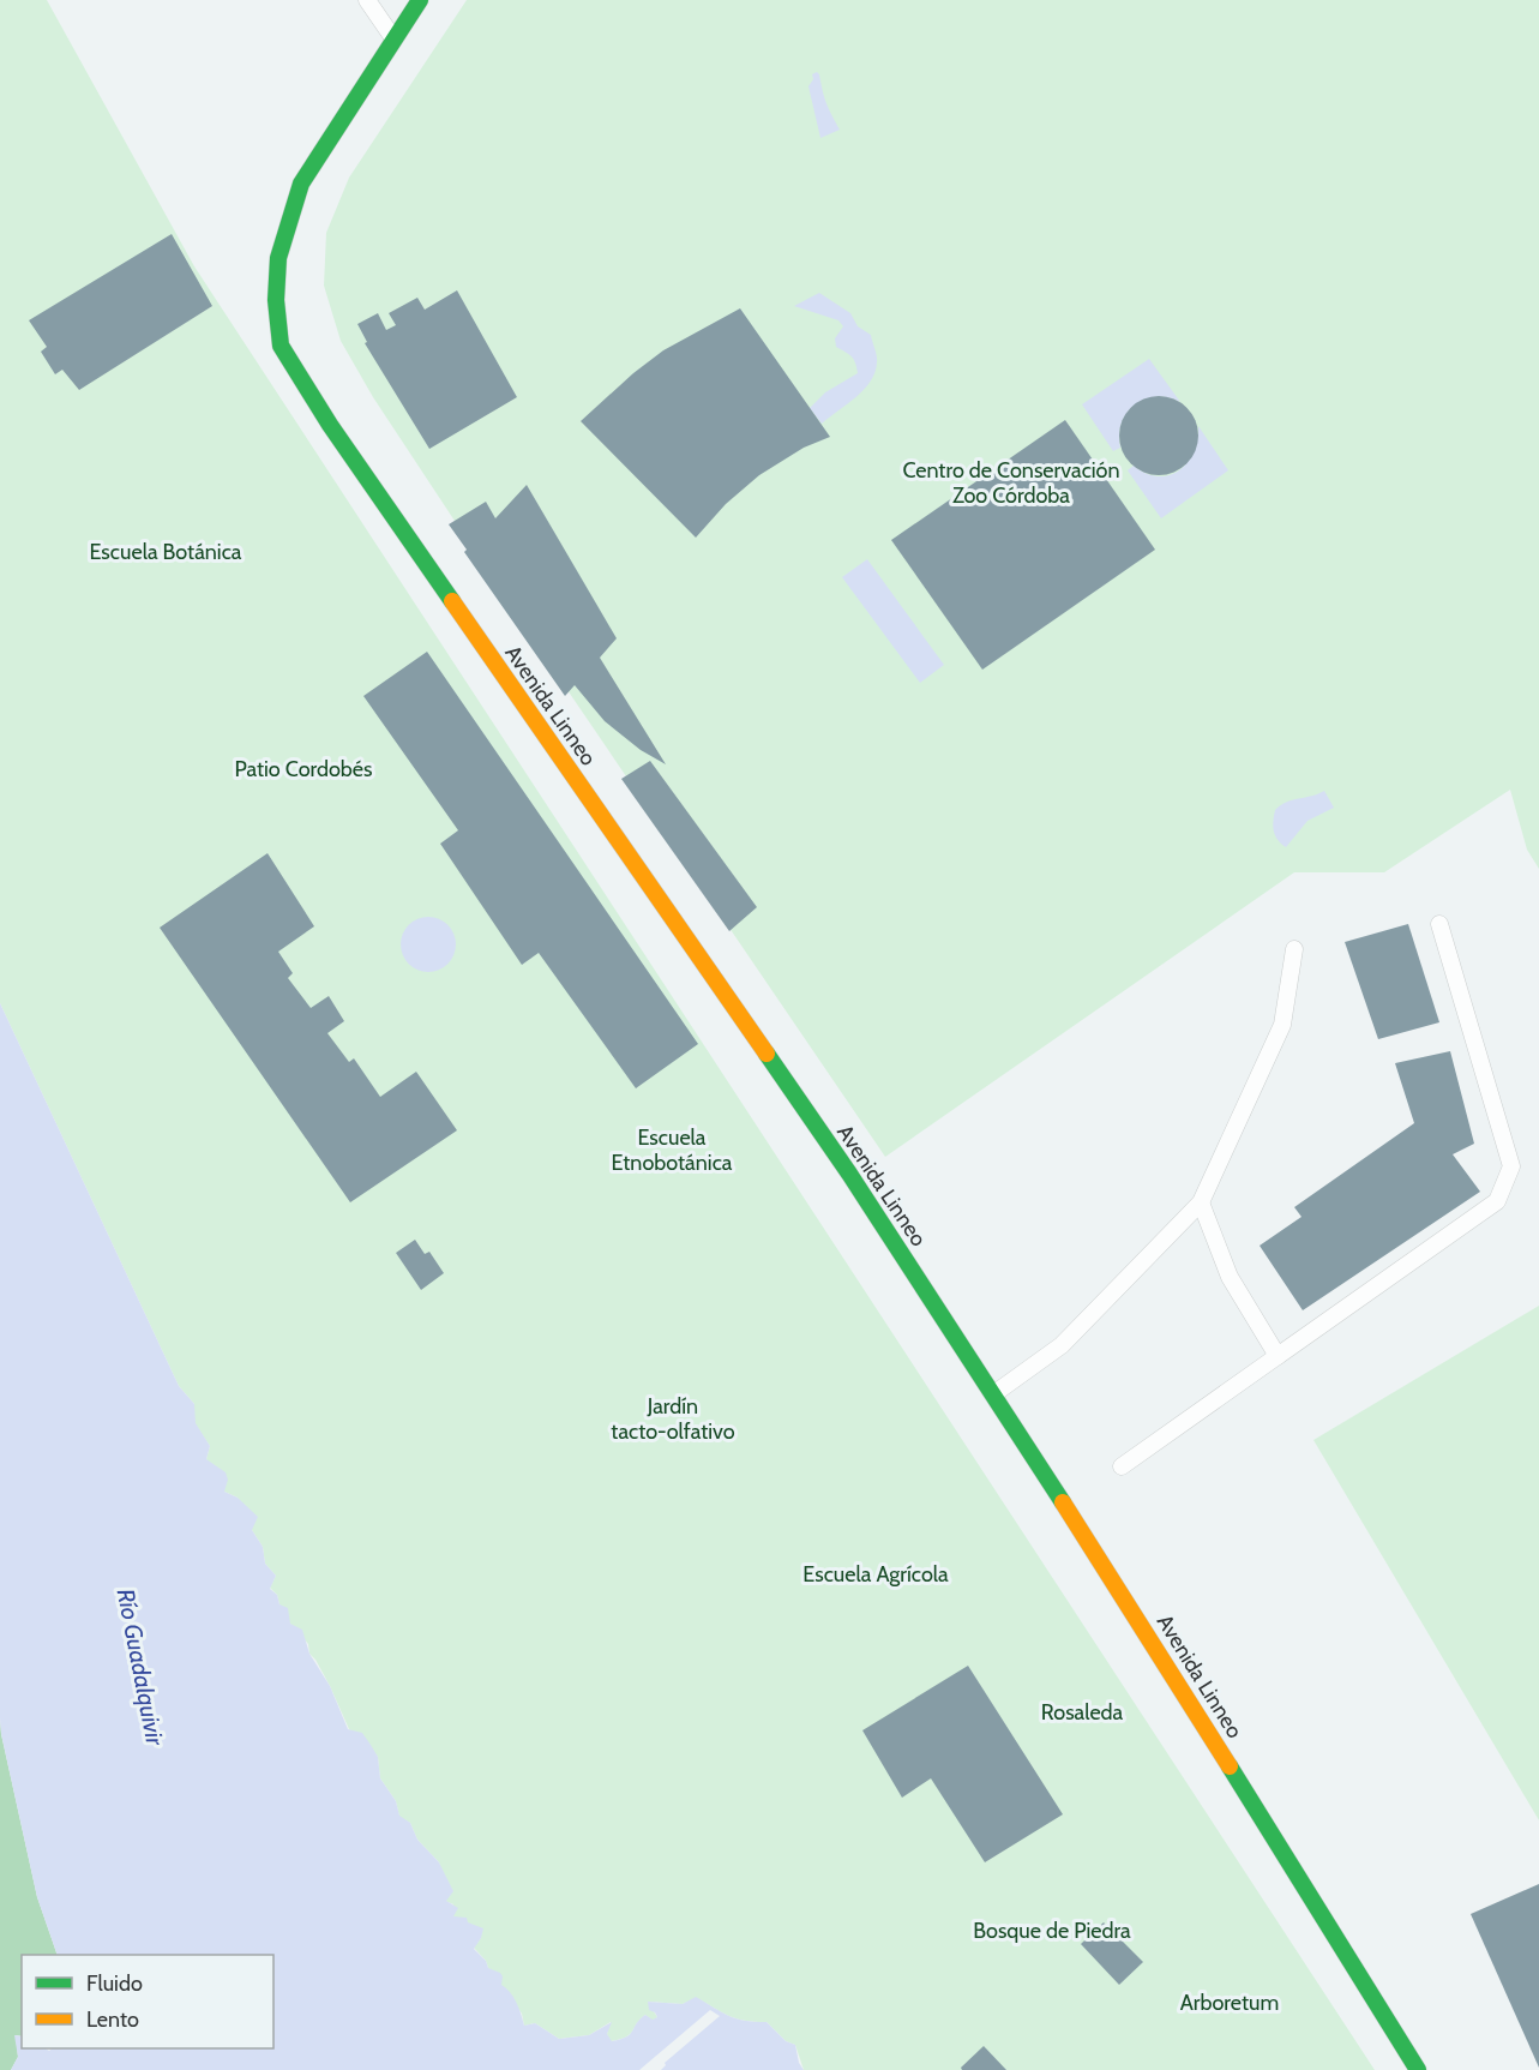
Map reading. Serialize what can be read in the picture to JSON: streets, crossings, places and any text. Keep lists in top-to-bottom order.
{
  "streets": {
    "street": ["Avenida Linneo"]
  },
  "water": ["Río Guadalquivir"],
  "parks": [
    "Centro de Conservación Zoo Córdoba",
    "Escuela Botánica",
    "Patio Cordobés",
    "Escuela Etnobotánica",
    "Jardín tacto-olfativo",
    "Escuela Agrícola",
    "Rosaleda",
    "Bosque de Piedra",
    "Arboretum"
  ],
  "legend": ["Fluido", "Lento"]
}
